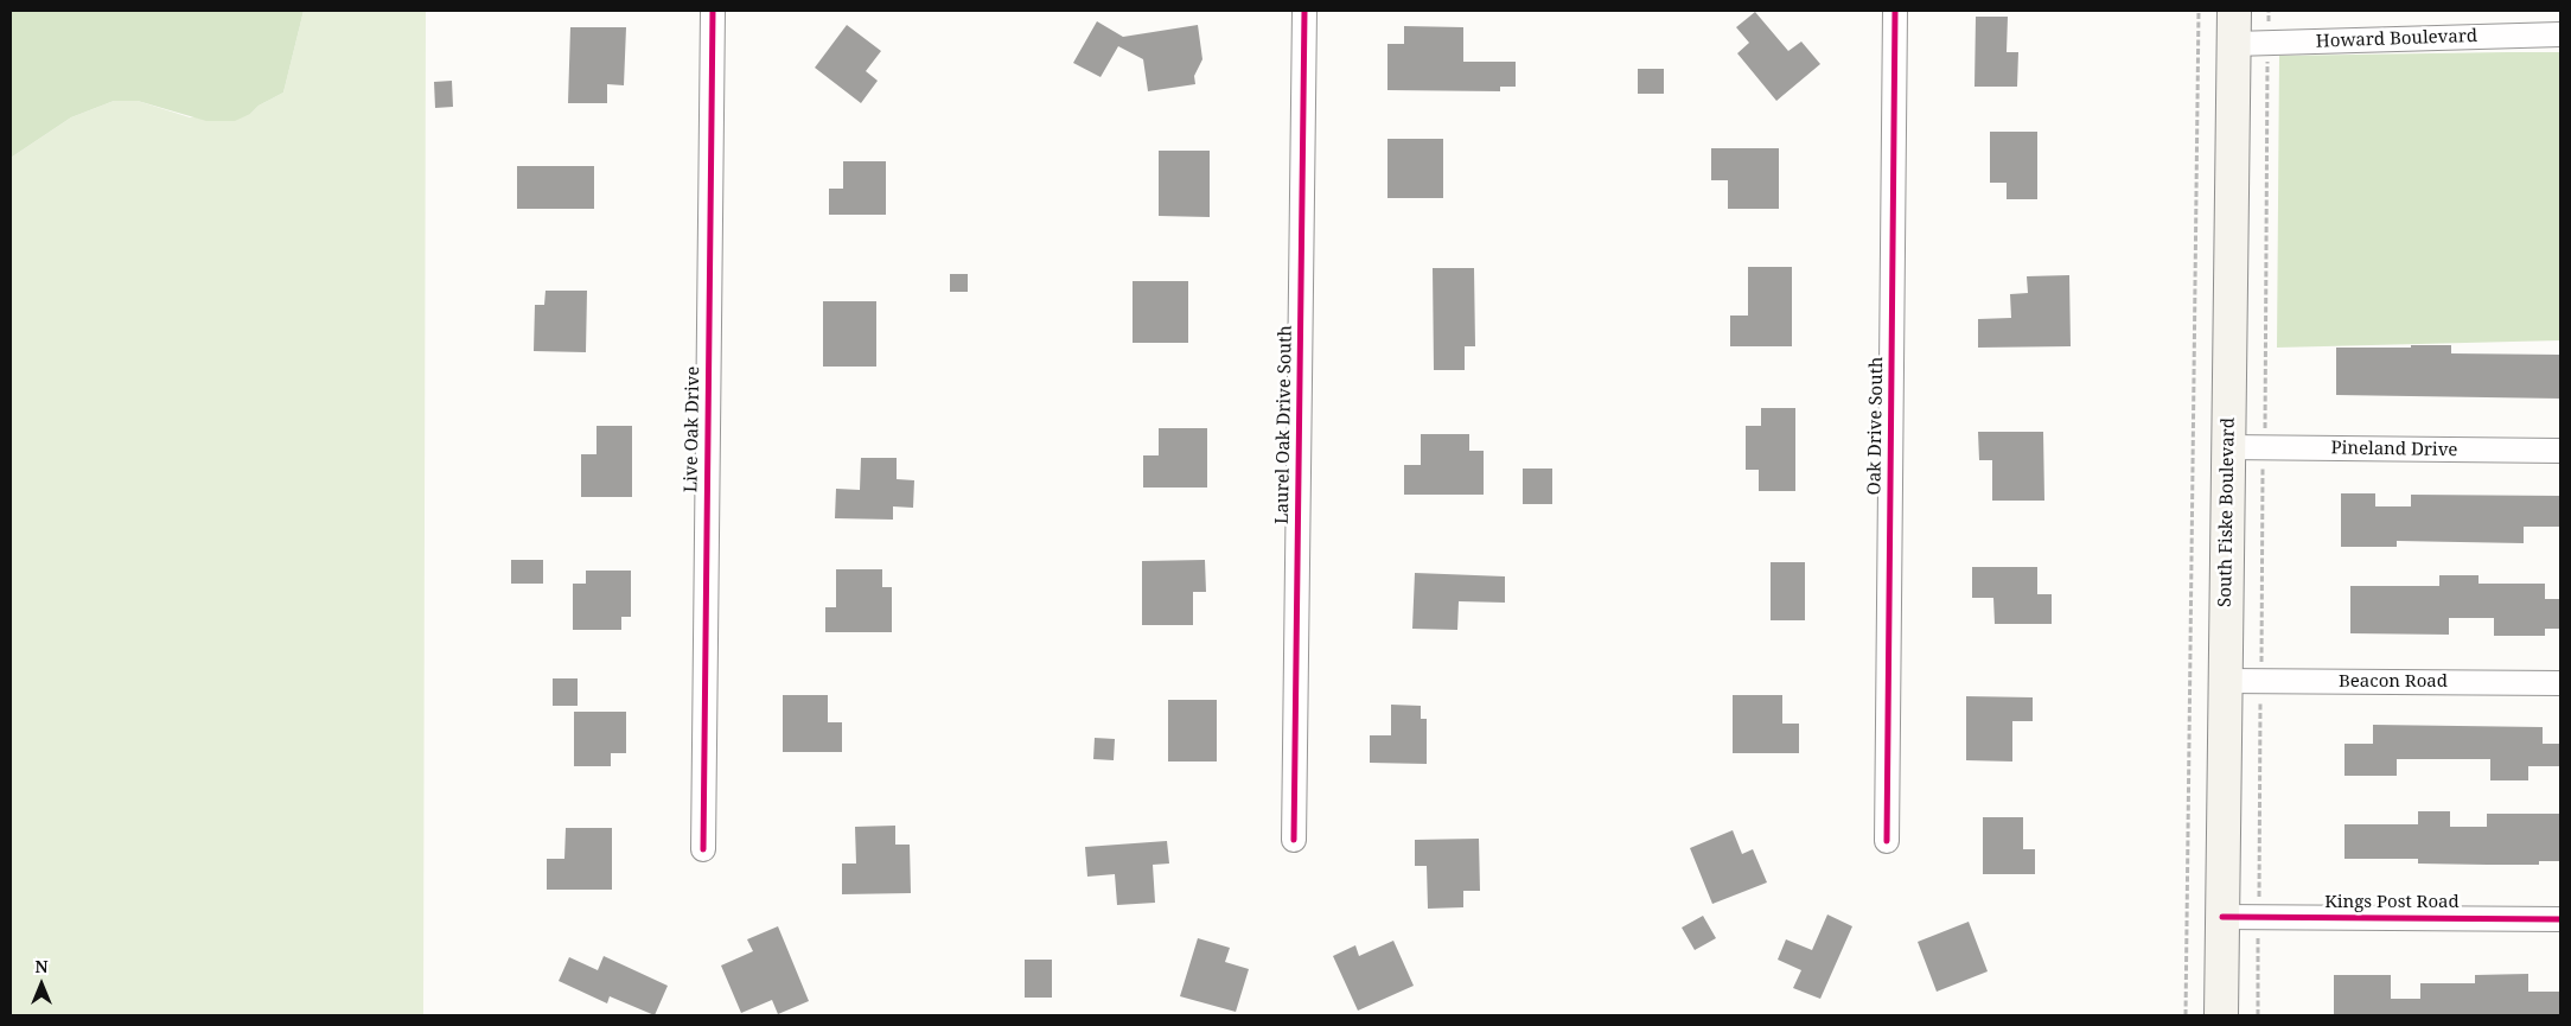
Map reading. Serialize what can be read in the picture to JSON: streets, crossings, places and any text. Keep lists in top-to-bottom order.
{
  "streets": {
    "main road": ["South Fiske Boulevard"],
    "street": [
      "Howard Boulevard",
      "Laurel Oak Drive South",
      "Oak Drive South",
      "Live Oak Drive",
      "Pineland Drive",
      "Beacon Road",
      "Kings Post Road"
    ]
  },
  "crossings": [
    ["Howard Boulevard", "South Fiske Boulevard"],
    ["Pineland Drive", "South Fiske Boulevard"],
    ["South Fiske Boulevard", "Beacon Road"],
    ["South Fiske Boulevard", "Kings Post Road"]
  ],
  "north": "top"
}
